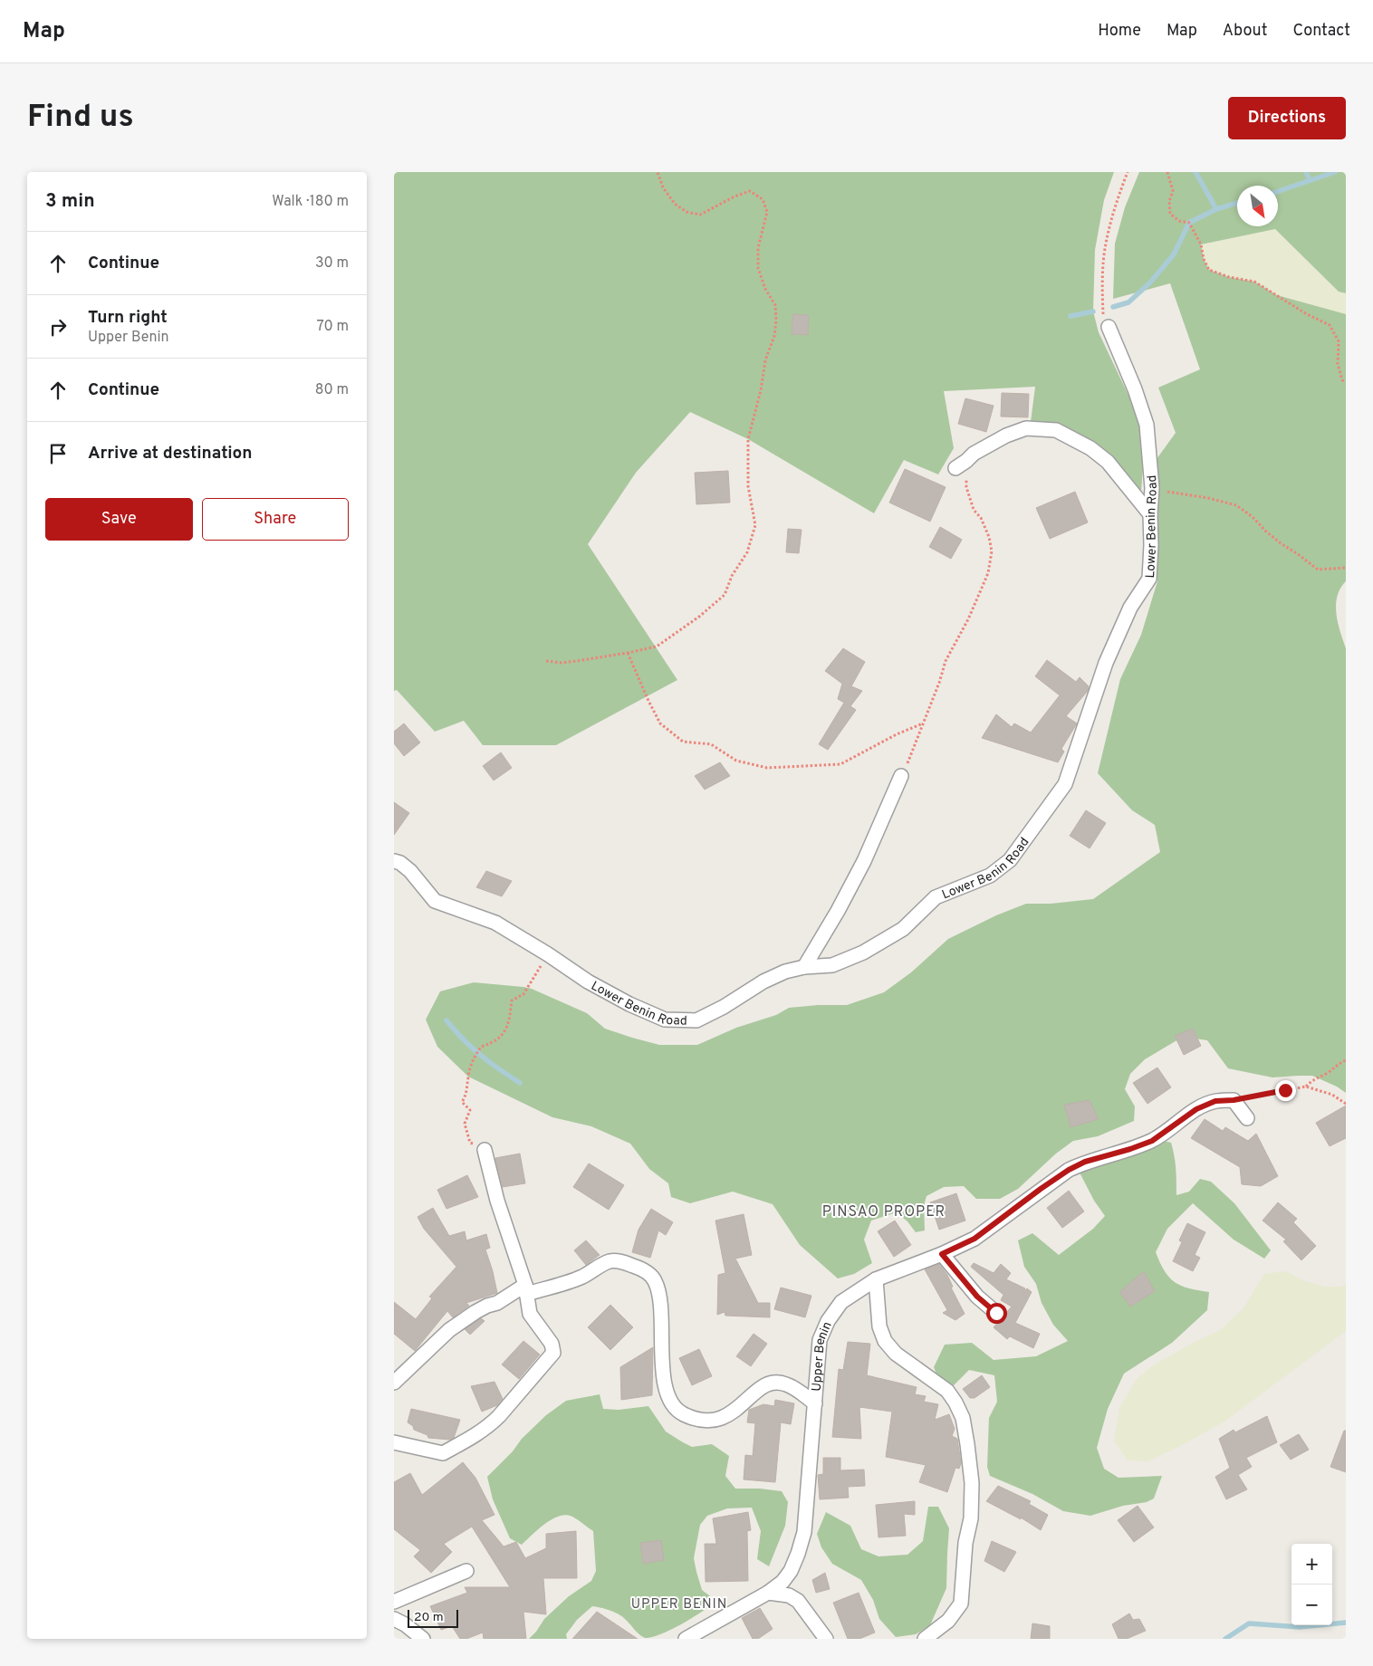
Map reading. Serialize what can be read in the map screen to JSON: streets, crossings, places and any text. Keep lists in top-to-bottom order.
{
  "streets": {
    "street": ["Lower Benin Road", "Upper Benin"]
  },
  "districts": ["PINSAO PROPER", "UPPER BENIN"],
  "scale_bar": "20 m",
  "north": "bottom right",
  "page": {
    "header": "Map",
    "nav": [
      "Home",
      "Map",
      "About",
      "Contact"
    ],
    "buttons": [
      "Directions",
      ["Save", "Share"]
    ],
    "title": "Find us",
    "heading": ["3 min", "Walk · 180 m"],
    "list": [
      ["Continue", "30 m"],
      ["Turn right", "Upper Benin", "70 m"],
      ["Continue", "80 m"],
      "Arrive at destination"
    ],
    "map_buttons": ["+", "−"],
    "scale": "20 m"
  }
}
